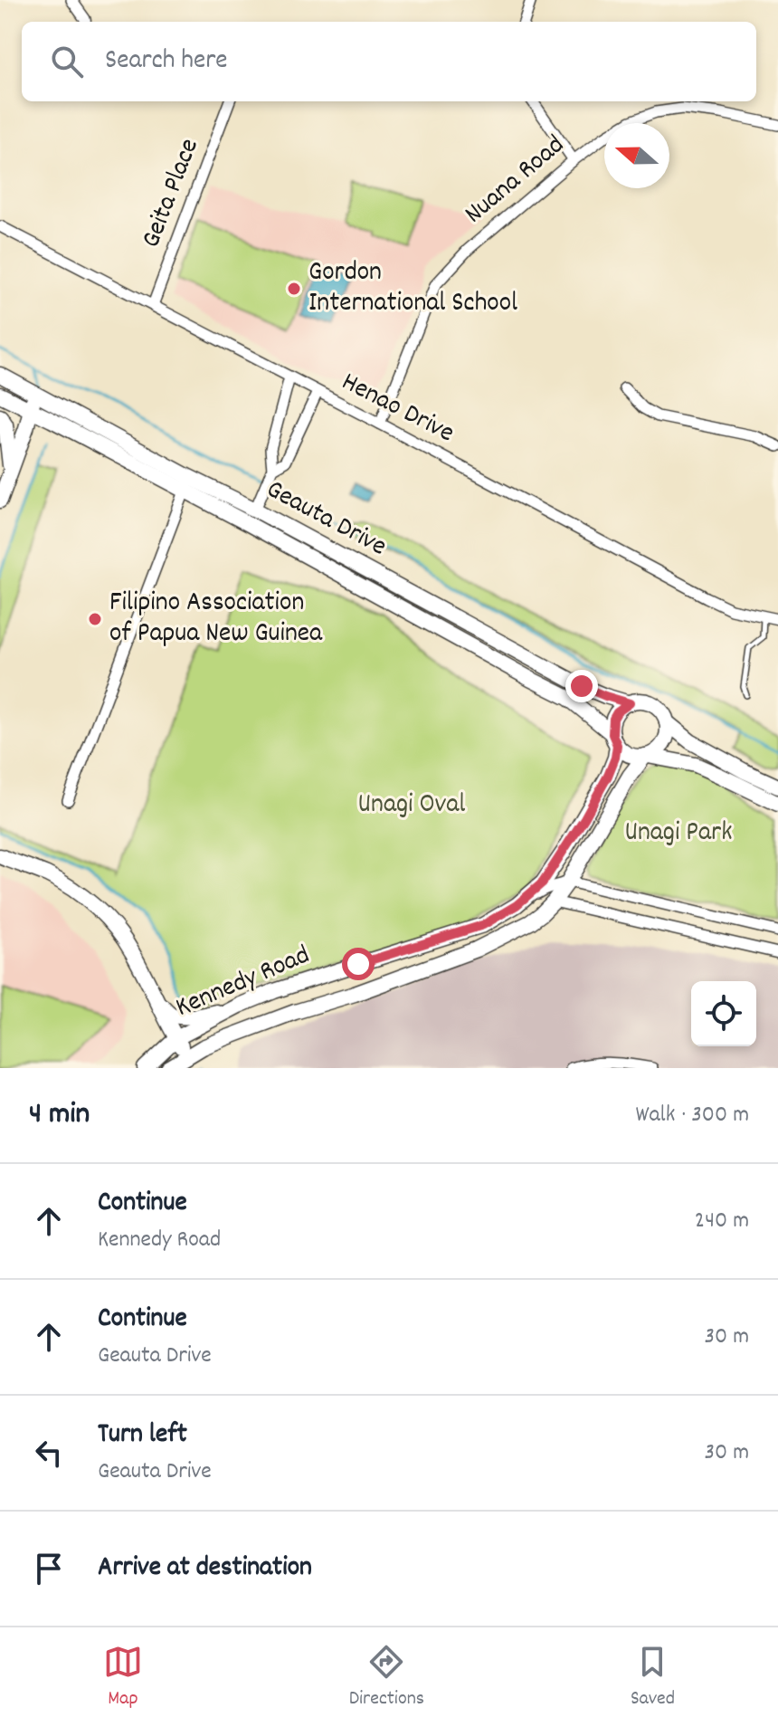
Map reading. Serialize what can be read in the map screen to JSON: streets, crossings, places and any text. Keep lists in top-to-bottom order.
{
  "streets": {
    "main road": ["Geauta Drive", "Kennedy Road"],
    "street": ["Nuana Road", "Geita Place", "Henao Drive"]
  },
  "crossings": [
    ["Nuana Road", "Henao Drive"],
    ["Geita Place", "Henao Drive"],
    ["Geauta Drive", "Kennedy Road"]
  ],
  "parks": ["Unagi Oval", "Unagi Park"],
  "places": ["Gordon International School", "Filipino Association of Papua New Guinea"],
  "north": "left",
  "page": {
    "search": "Search here",
    "heading": ["4 min", "Walk · 300 m"],
    "list": [
      ["Continue", "Kennedy Road", "240 m"],
      ["Continue", "Geauta Drive", "30 m"],
      ["Turn left", "Geauta Drive", "30 m"],
      "Arrive at destination"
    ],
    "nav": ["Map", "Directions", "Saved"]
  }
}
